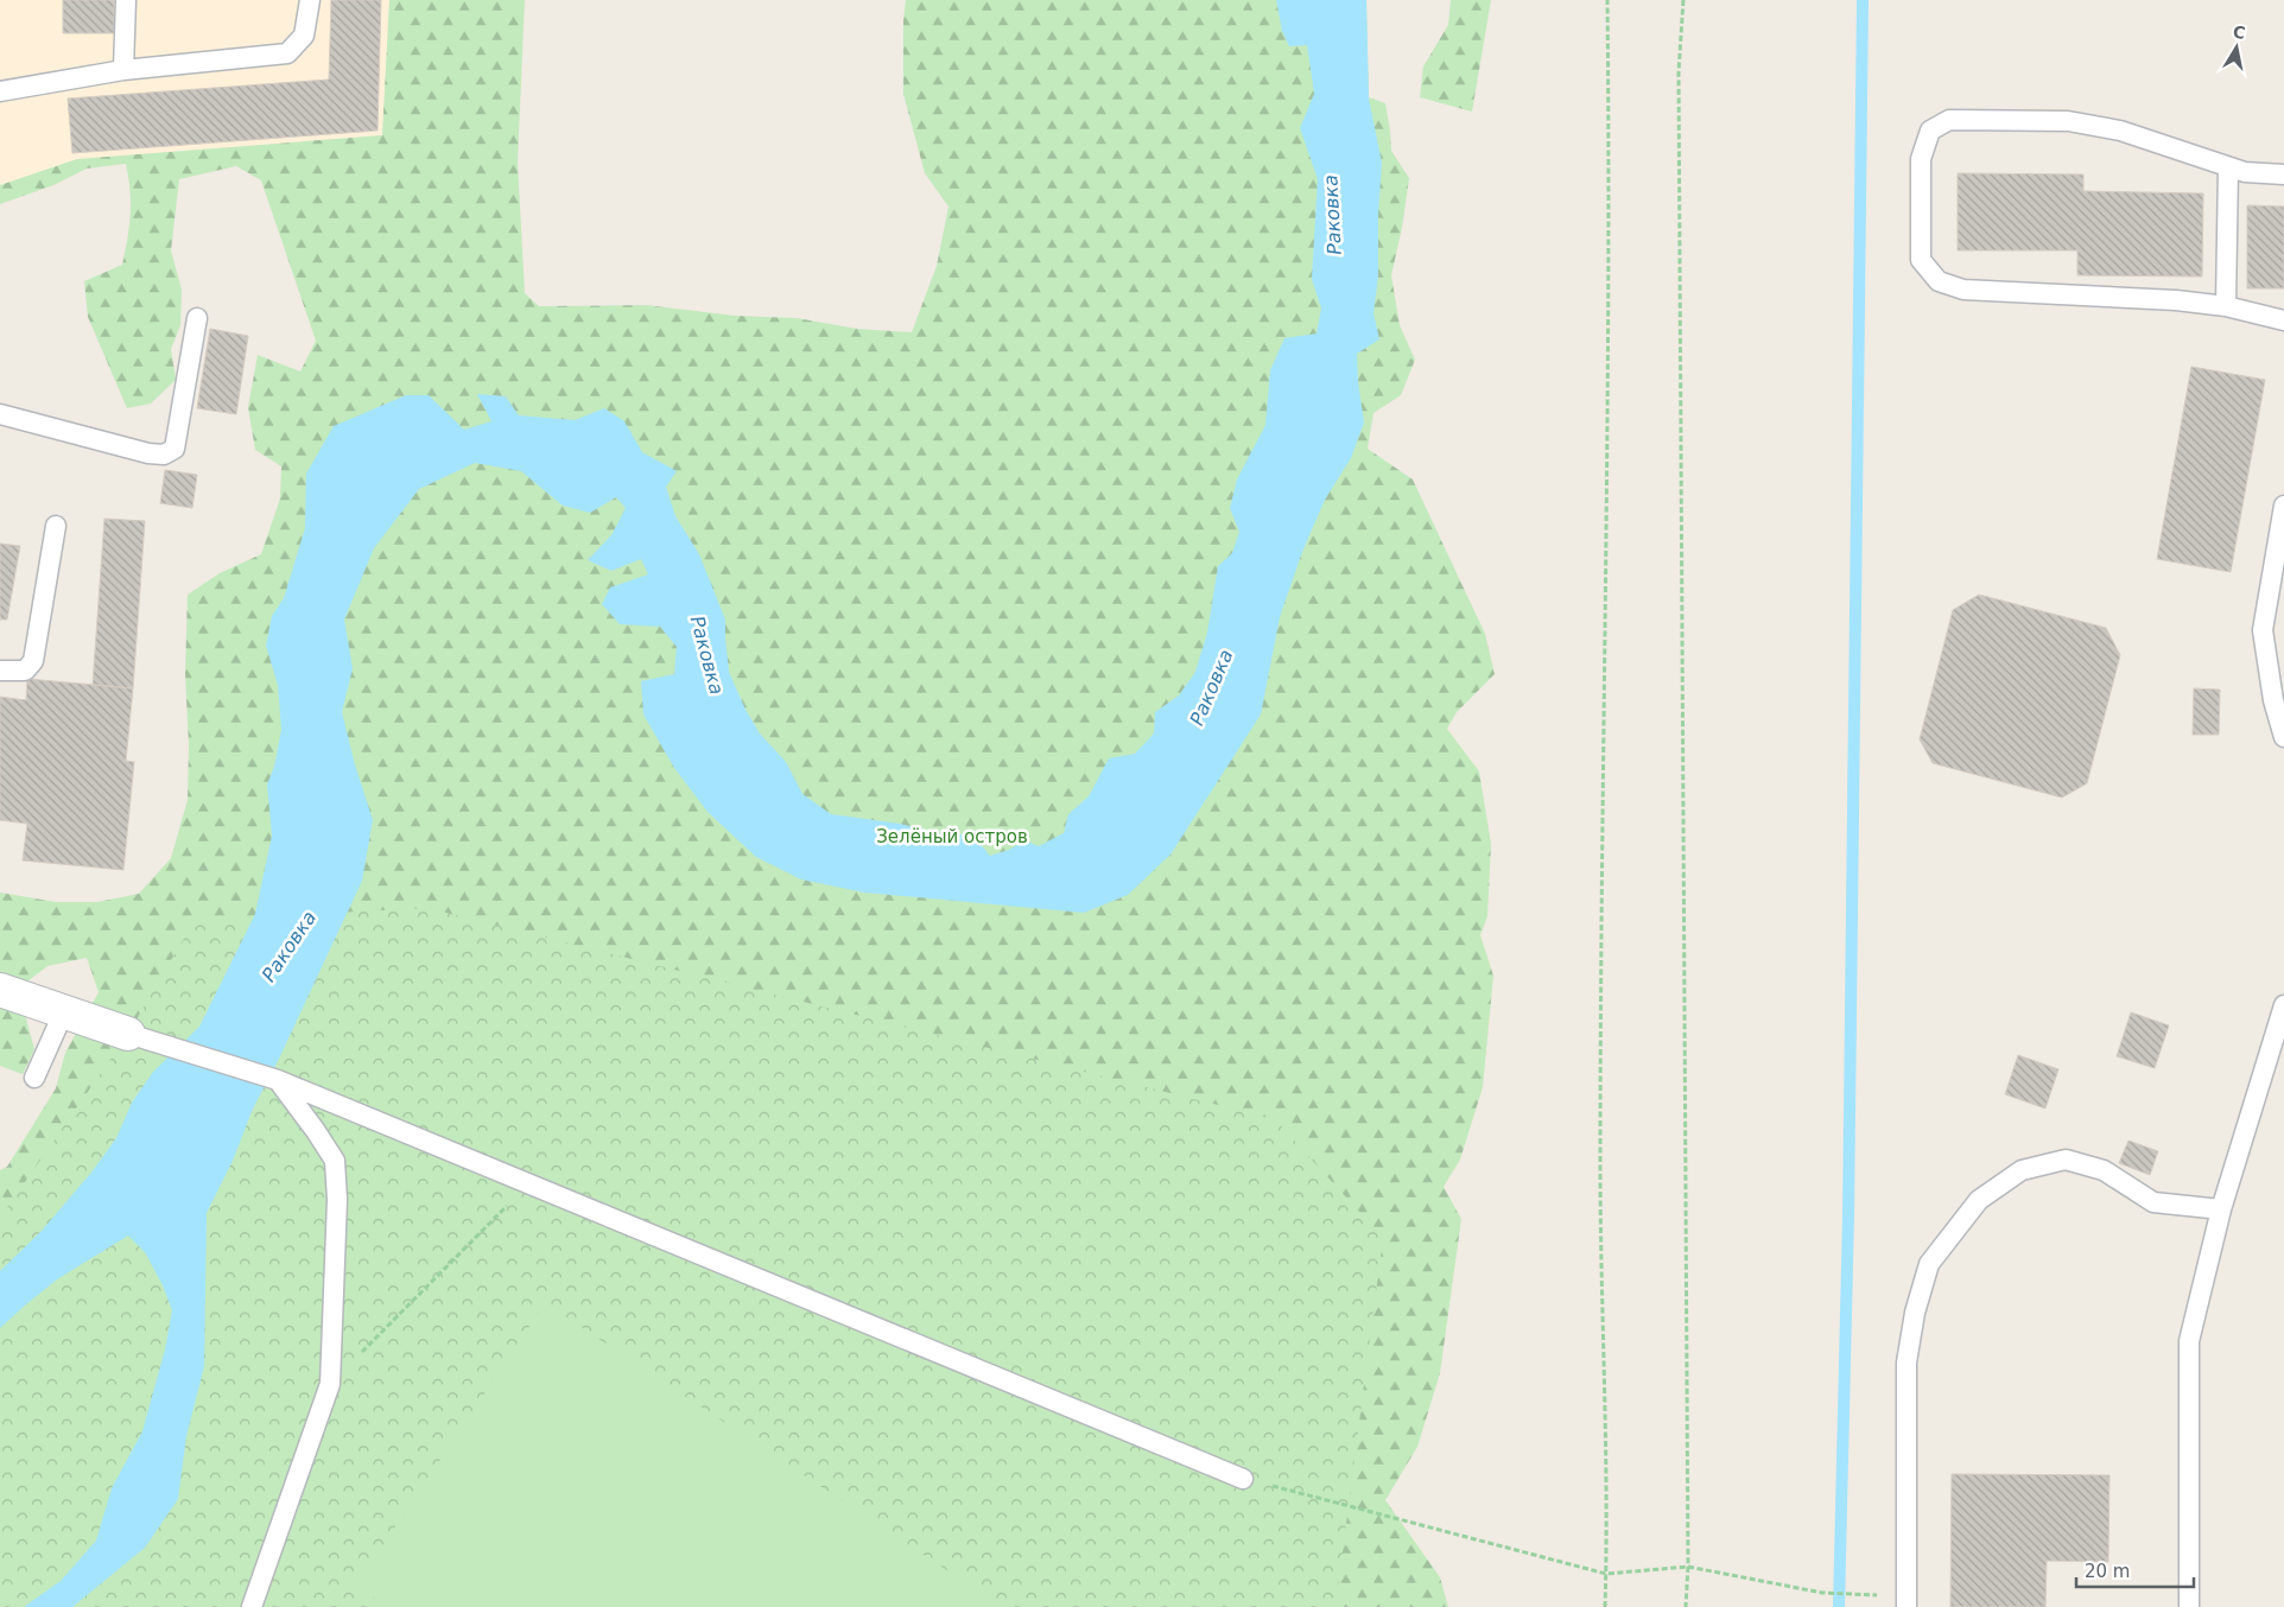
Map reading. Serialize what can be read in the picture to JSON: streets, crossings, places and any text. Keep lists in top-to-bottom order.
{
  "water": ["Раковка"],
  "parks": ["Зелёный остров"],
  "scale_bar": "20 m",
  "north": "top"
}
